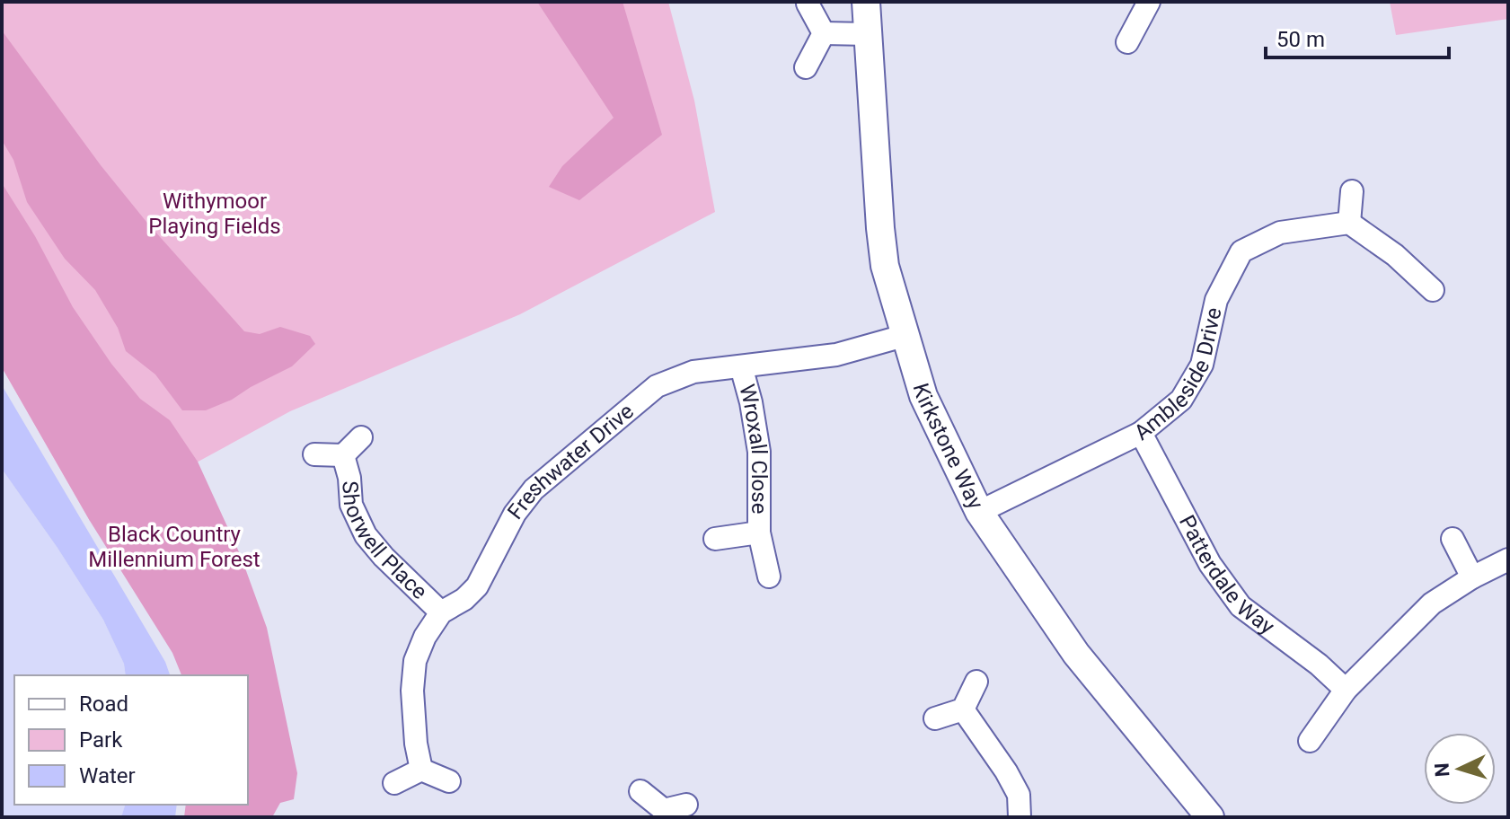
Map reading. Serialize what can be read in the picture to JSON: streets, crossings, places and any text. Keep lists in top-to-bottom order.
{
  "streets": {
    "street": [
      "Ambleside Drive",
      "Kirkstone Way",
      "Wroxall Close",
      "Freshwater Drive",
      "Shorwell Place",
      "Patterdale Way"
    ]
  },
  "crossings": [
    ["Ambleside Drive", "Kirkstone Way"],
    ["Ambleside Drive", "Patterdale Way"],
    ["Kirkstone Way", "Freshwater Drive"],
    ["Wroxall Close", "Freshwater Drive"],
    ["Freshwater Drive", "Shorwell Place"]
  ],
  "parks": ["Withymoor Playing Fields", "Black Country Millennium Forest"],
  "legend": ["Road", "Park", "Water"],
  "scale_bar": "50 m",
  "north": "left"
}
